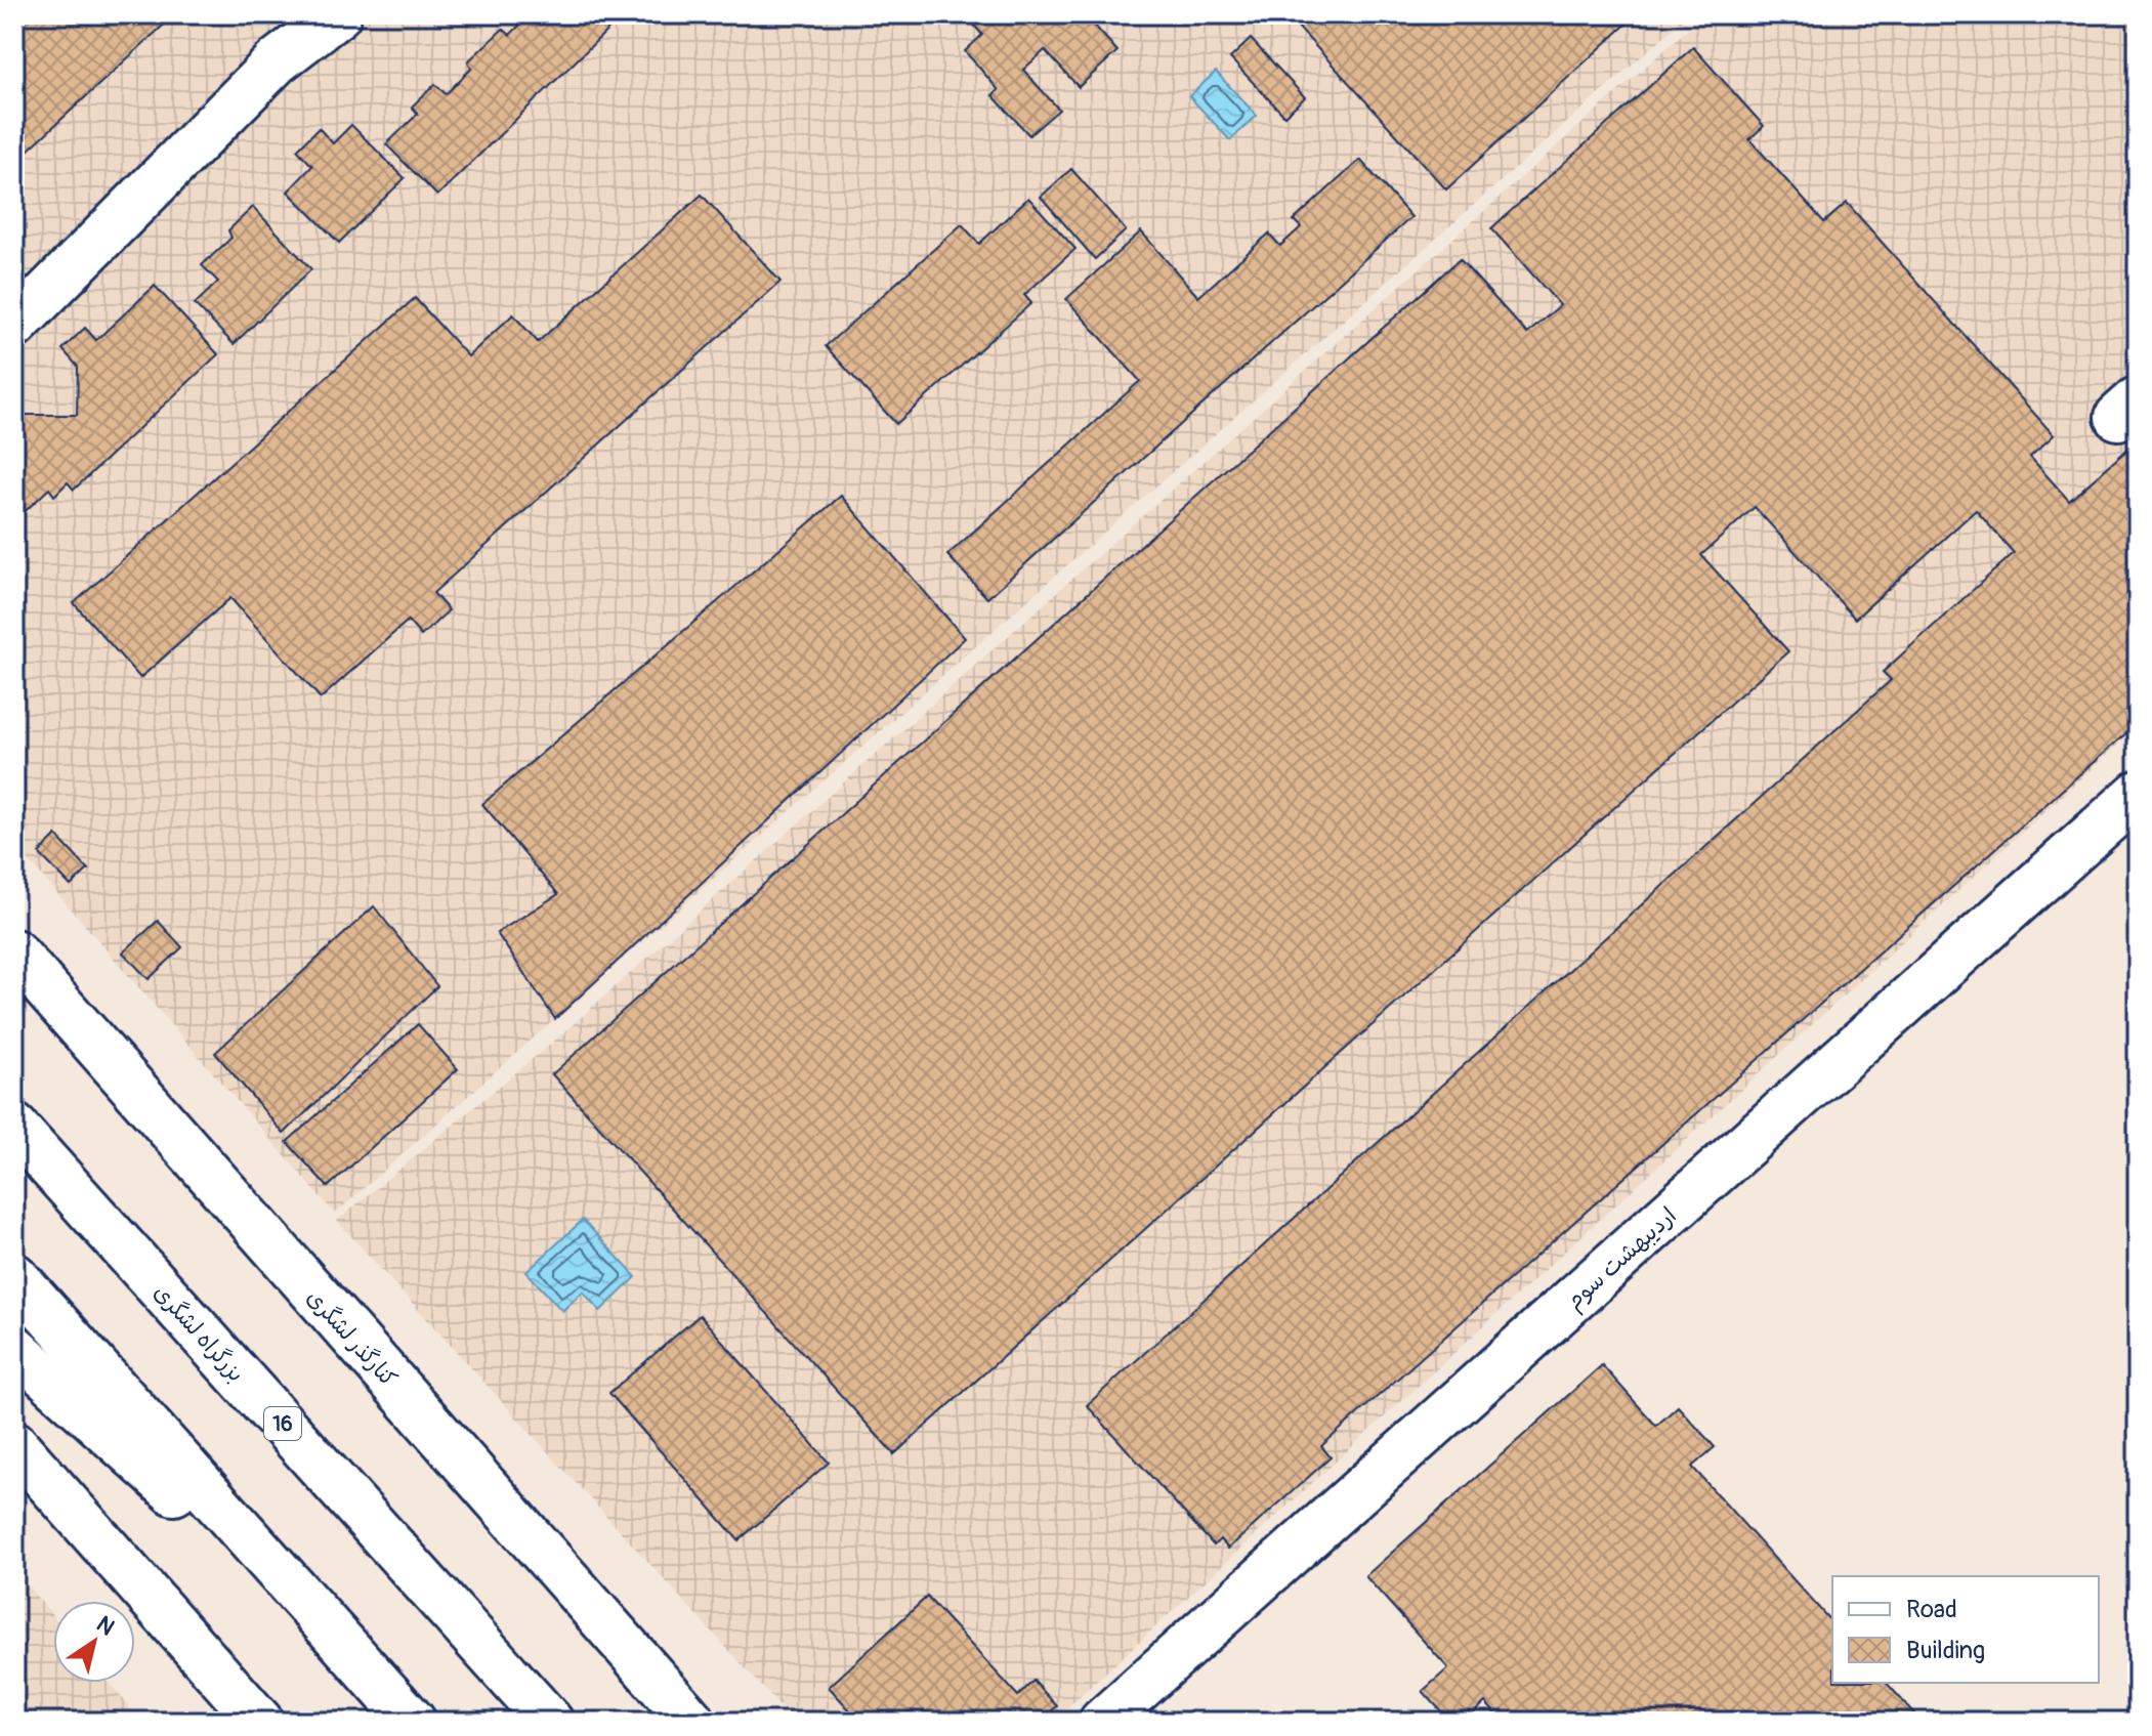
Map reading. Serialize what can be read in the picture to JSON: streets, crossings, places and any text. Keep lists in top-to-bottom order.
{
  "streets": {
    "main road": [
      "اردیبهشت سوم",
      "بزرگراه لشگری",
      "کنارگذر لشگری",
      "16"
    ]
  },
  "legend": ["Road", "Building"],
  "north": "top right"
}
